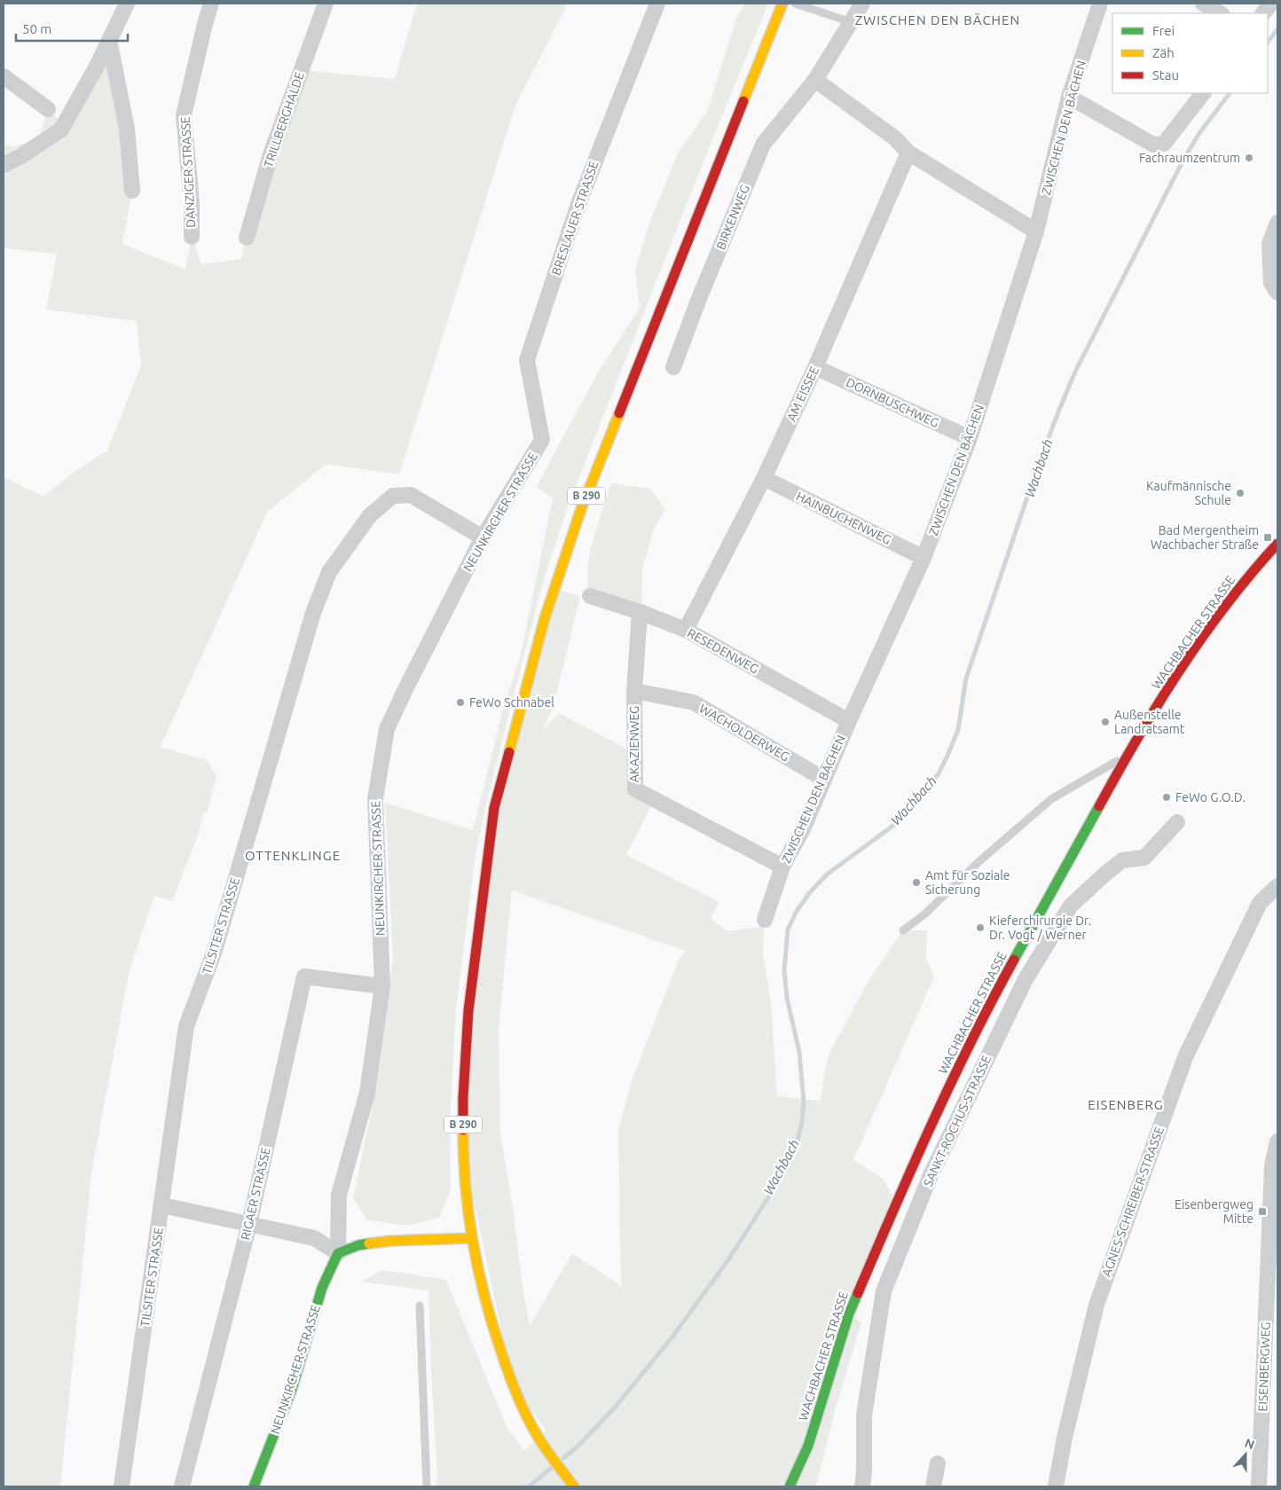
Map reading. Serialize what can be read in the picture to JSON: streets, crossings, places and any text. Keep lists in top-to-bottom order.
{
  "streets": {
    "main road": ["B 290", "NEUNKIRCHER STRASSE", "WACHBACHER STRASSE"],
    "street": [
      "TRILLBERGHALDE",
      "ZWISCHEN DEN BÄCHEN",
      "DANZIGER STRASSE",
      "BIRKENWEG",
      "BRESLAUER STRASSE",
      "AM EISSEE",
      "DORNBUSCHWEG",
      "HAINBUCHENWEG",
      "RESEDENWEG",
      "WACHOLDERWEG",
      "AKAZIENWEG",
      "TILSITER STRASSE",
      "SANKT-ROCHUS-STRASSE",
      "RIGAER STRASSE",
      "AGNES-SCHREIBER-STRASSE",
      "EISENBERGWEG"
    ]
  },
  "crossings": [
    ["ZWISCHEN DEN BÄCHEN", "DORNBUSCHWEG"],
    ["ZWISCHEN DEN BÄCHEN", "HAINBUCHENWEG"],
    ["ZWISCHEN DEN BÄCHEN", "RESEDENWEG"],
    ["ZWISCHEN DEN BÄCHEN", "WACHOLDERWEG"],
    ["ZWISCHEN DEN BÄCHEN", "AKAZIENWEG"],
    ["BRESLAUER STRASSE", "NEUNKIRCHER STRASSE"],
    ["AM EISSEE", "DORNBUSCHWEG"],
    ["AM EISSEE", "HAINBUCHENWEG"],
    ["AM EISSEE", "RESEDENWEG"],
    ["NEUNKIRCHER STRASSE", "TILSITER STRASSE"],
    ["NEUNKIRCHER STRASSE", "RIGAER STRASSE"],
    ["RESEDENWEG", "AKAZIENWEG"],
    ["WACHOLDERWEG", "AKAZIENWEG"]
  ],
  "districts": ["ZWISCHEN DEN BÄCHEN", "OTTENKLINGE", "EISENBERG"],
  "water": ["Wachbach"],
  "places": {
    "other": [
      "Fachraumzentrum",
      "Kaufmännische Schule",
      "FeWo Schnabel",
      "Außenstelle Landratsamt",
      "FeWo G.O.D.",
      "Amt für Soziale Sicherung",
      "Kieferchirurgie Dr. Dr. Vogt / Werner"
    ],
    "transit": ["Bad Mergentheim Wachbacher Straße", "Eisenbergweg Mitte"]
  },
  "legend": ["Frei", "Zäh", "Stau"],
  "scale_bar": "50 m",
  "north": "top"
}
